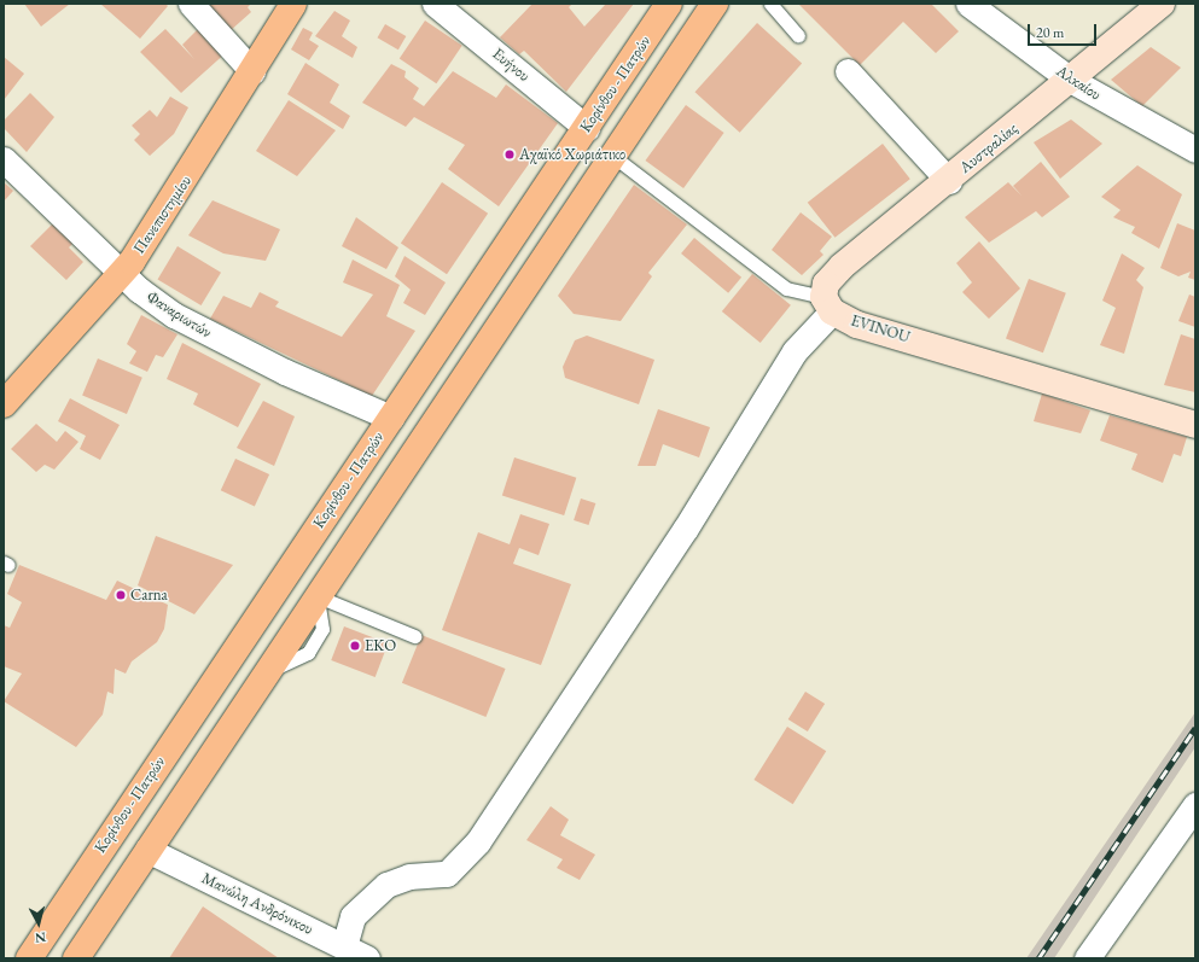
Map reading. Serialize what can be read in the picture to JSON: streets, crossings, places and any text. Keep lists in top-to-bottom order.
{
  "streets": {
    "main road": ["Κορίνθου - Πατρών", "Πανεπιστημίου"],
    "street": [
      "Ευήνου",
      "Αλκαίου",
      "Αυστραλίας",
      "Φαναριωτών",
      "EVINOU",
      "Μανώλη Ανδρόνικου"
    ]
  },
  "crossings": [
    ["Ευήνου", "Κορίνθου - Πατρών"],
    ["Αλκαίου", "Αυστραλίας"],
    ["Κορίνθου - Πατρών", "Φαναριωτών"],
    ["Αυστραλίας", "EVINOU"],
    ["Πανεπιστημίου", "Φαναριωτών"]
  ],
  "places": ["Αχαϊκό Χωριάτικο", "Carna", "EKO"],
  "scale_bar": "20 m",
  "north": "bottom"
}
